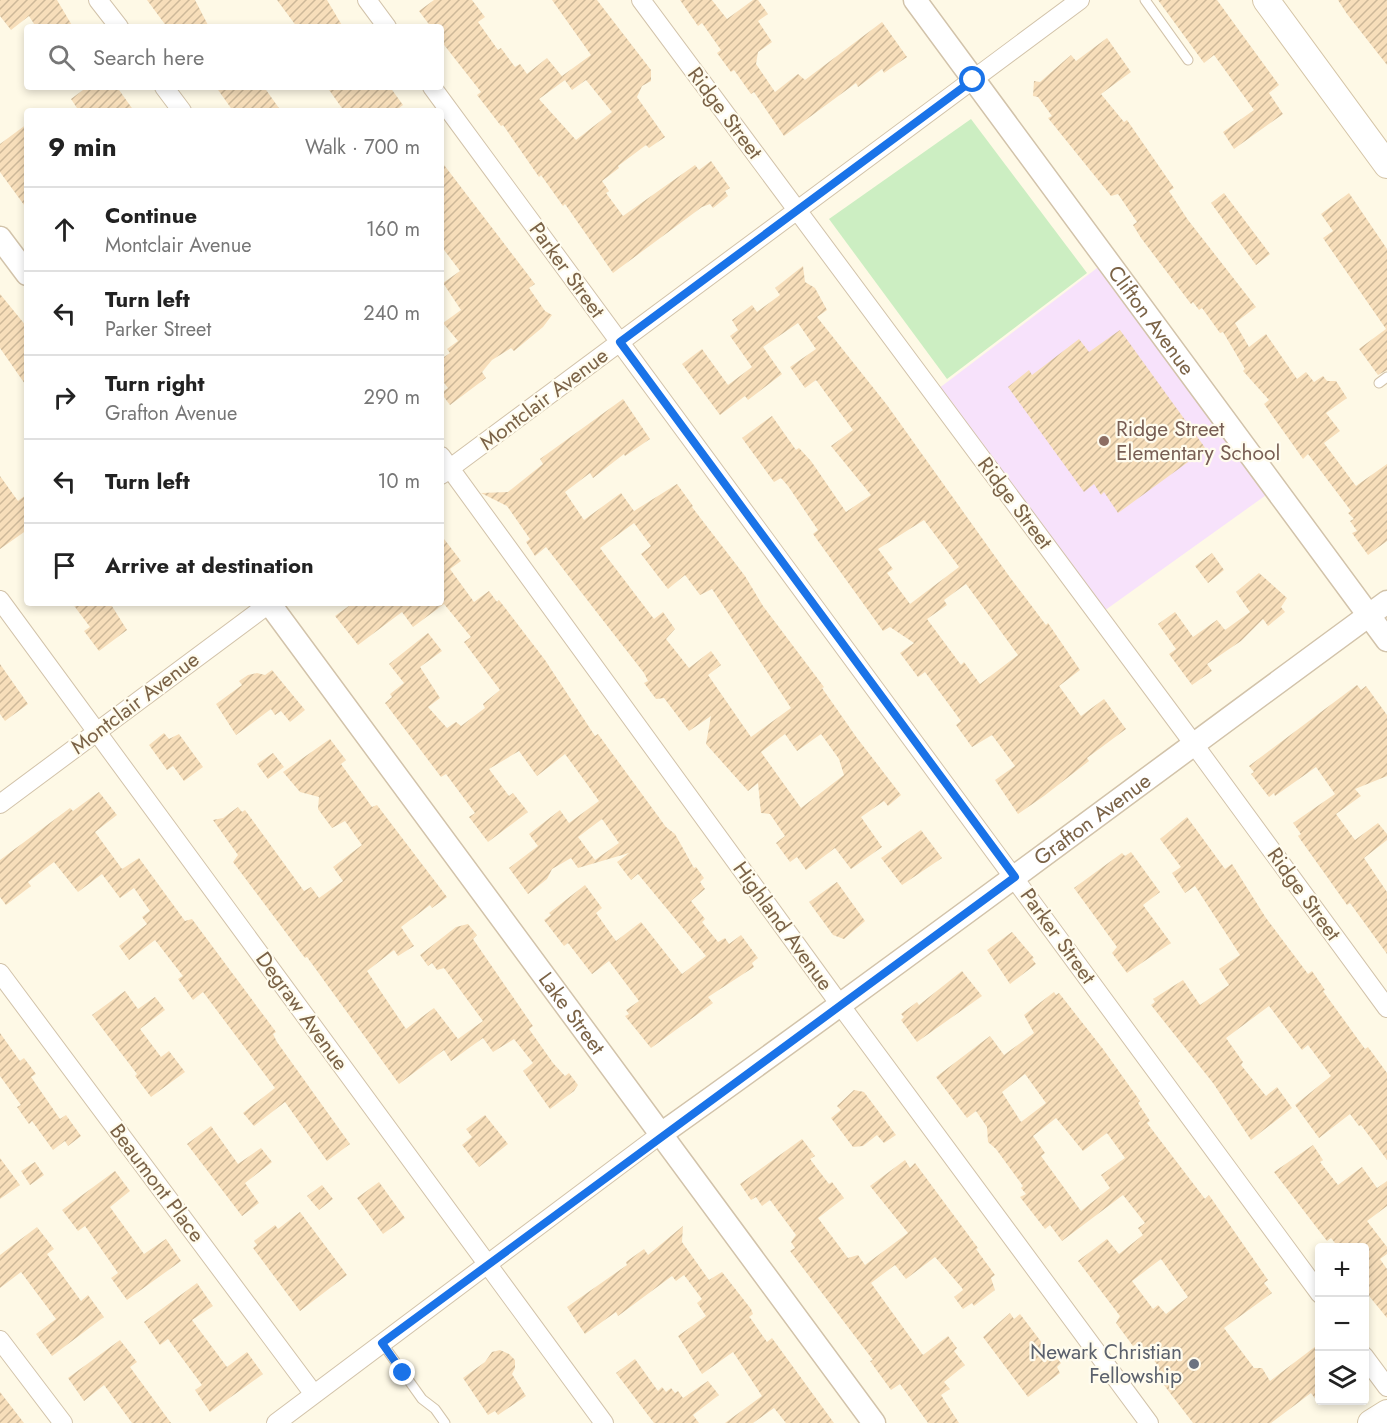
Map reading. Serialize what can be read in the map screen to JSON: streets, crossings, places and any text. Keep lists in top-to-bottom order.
{
  "streets": {
    "street": [
      "Ridge Street",
      "Parker Street",
      "Clifton Avenue",
      "Montclair Avenue",
      "Grafton Avenue",
      "Highland Avenue",
      "Degraw Avenue",
      "Lake Street",
      "Beaumont Place"
    ]
  },
  "crossings": [
    ["Ridge Street", "Montclair Avenue"],
    ["Ridge Street", "Grafton Avenue"],
    ["Parker Street", "Montclair Avenue"],
    ["Parker Street", "Grafton Avenue"],
    ["Clifton Avenue", "Montclair Avenue"],
    ["Clifton Avenue", "Grafton Avenue"],
    ["Montclair Avenue", "Highland Avenue"],
    ["Montclair Avenue", "Degraw Avenue"],
    ["Grafton Avenue", "Highland Avenue"],
    ["Grafton Avenue", "Degraw Avenue"],
    ["Grafton Avenue", "Lake Street"],
    ["Grafton Avenue", "Beaumont Place"]
  ],
  "places": ["Ridge Street Elementary School", "Newark Christian Fellowship"],
  "page": {
    "search": "Search here",
    "heading": ["9 min", "Walk · 700 m"],
    "list": [
      ["Continue", "Montclair Avenue", "160 m"],
      ["Turn left", "Parker Street", "240 m"],
      ["Turn right", "Grafton Avenue", "290 m"],
      ["Turn left", "10 m"],
      "Arrive at destination"
    ],
    "map_buttons": ["+", "−"]
  }
}
